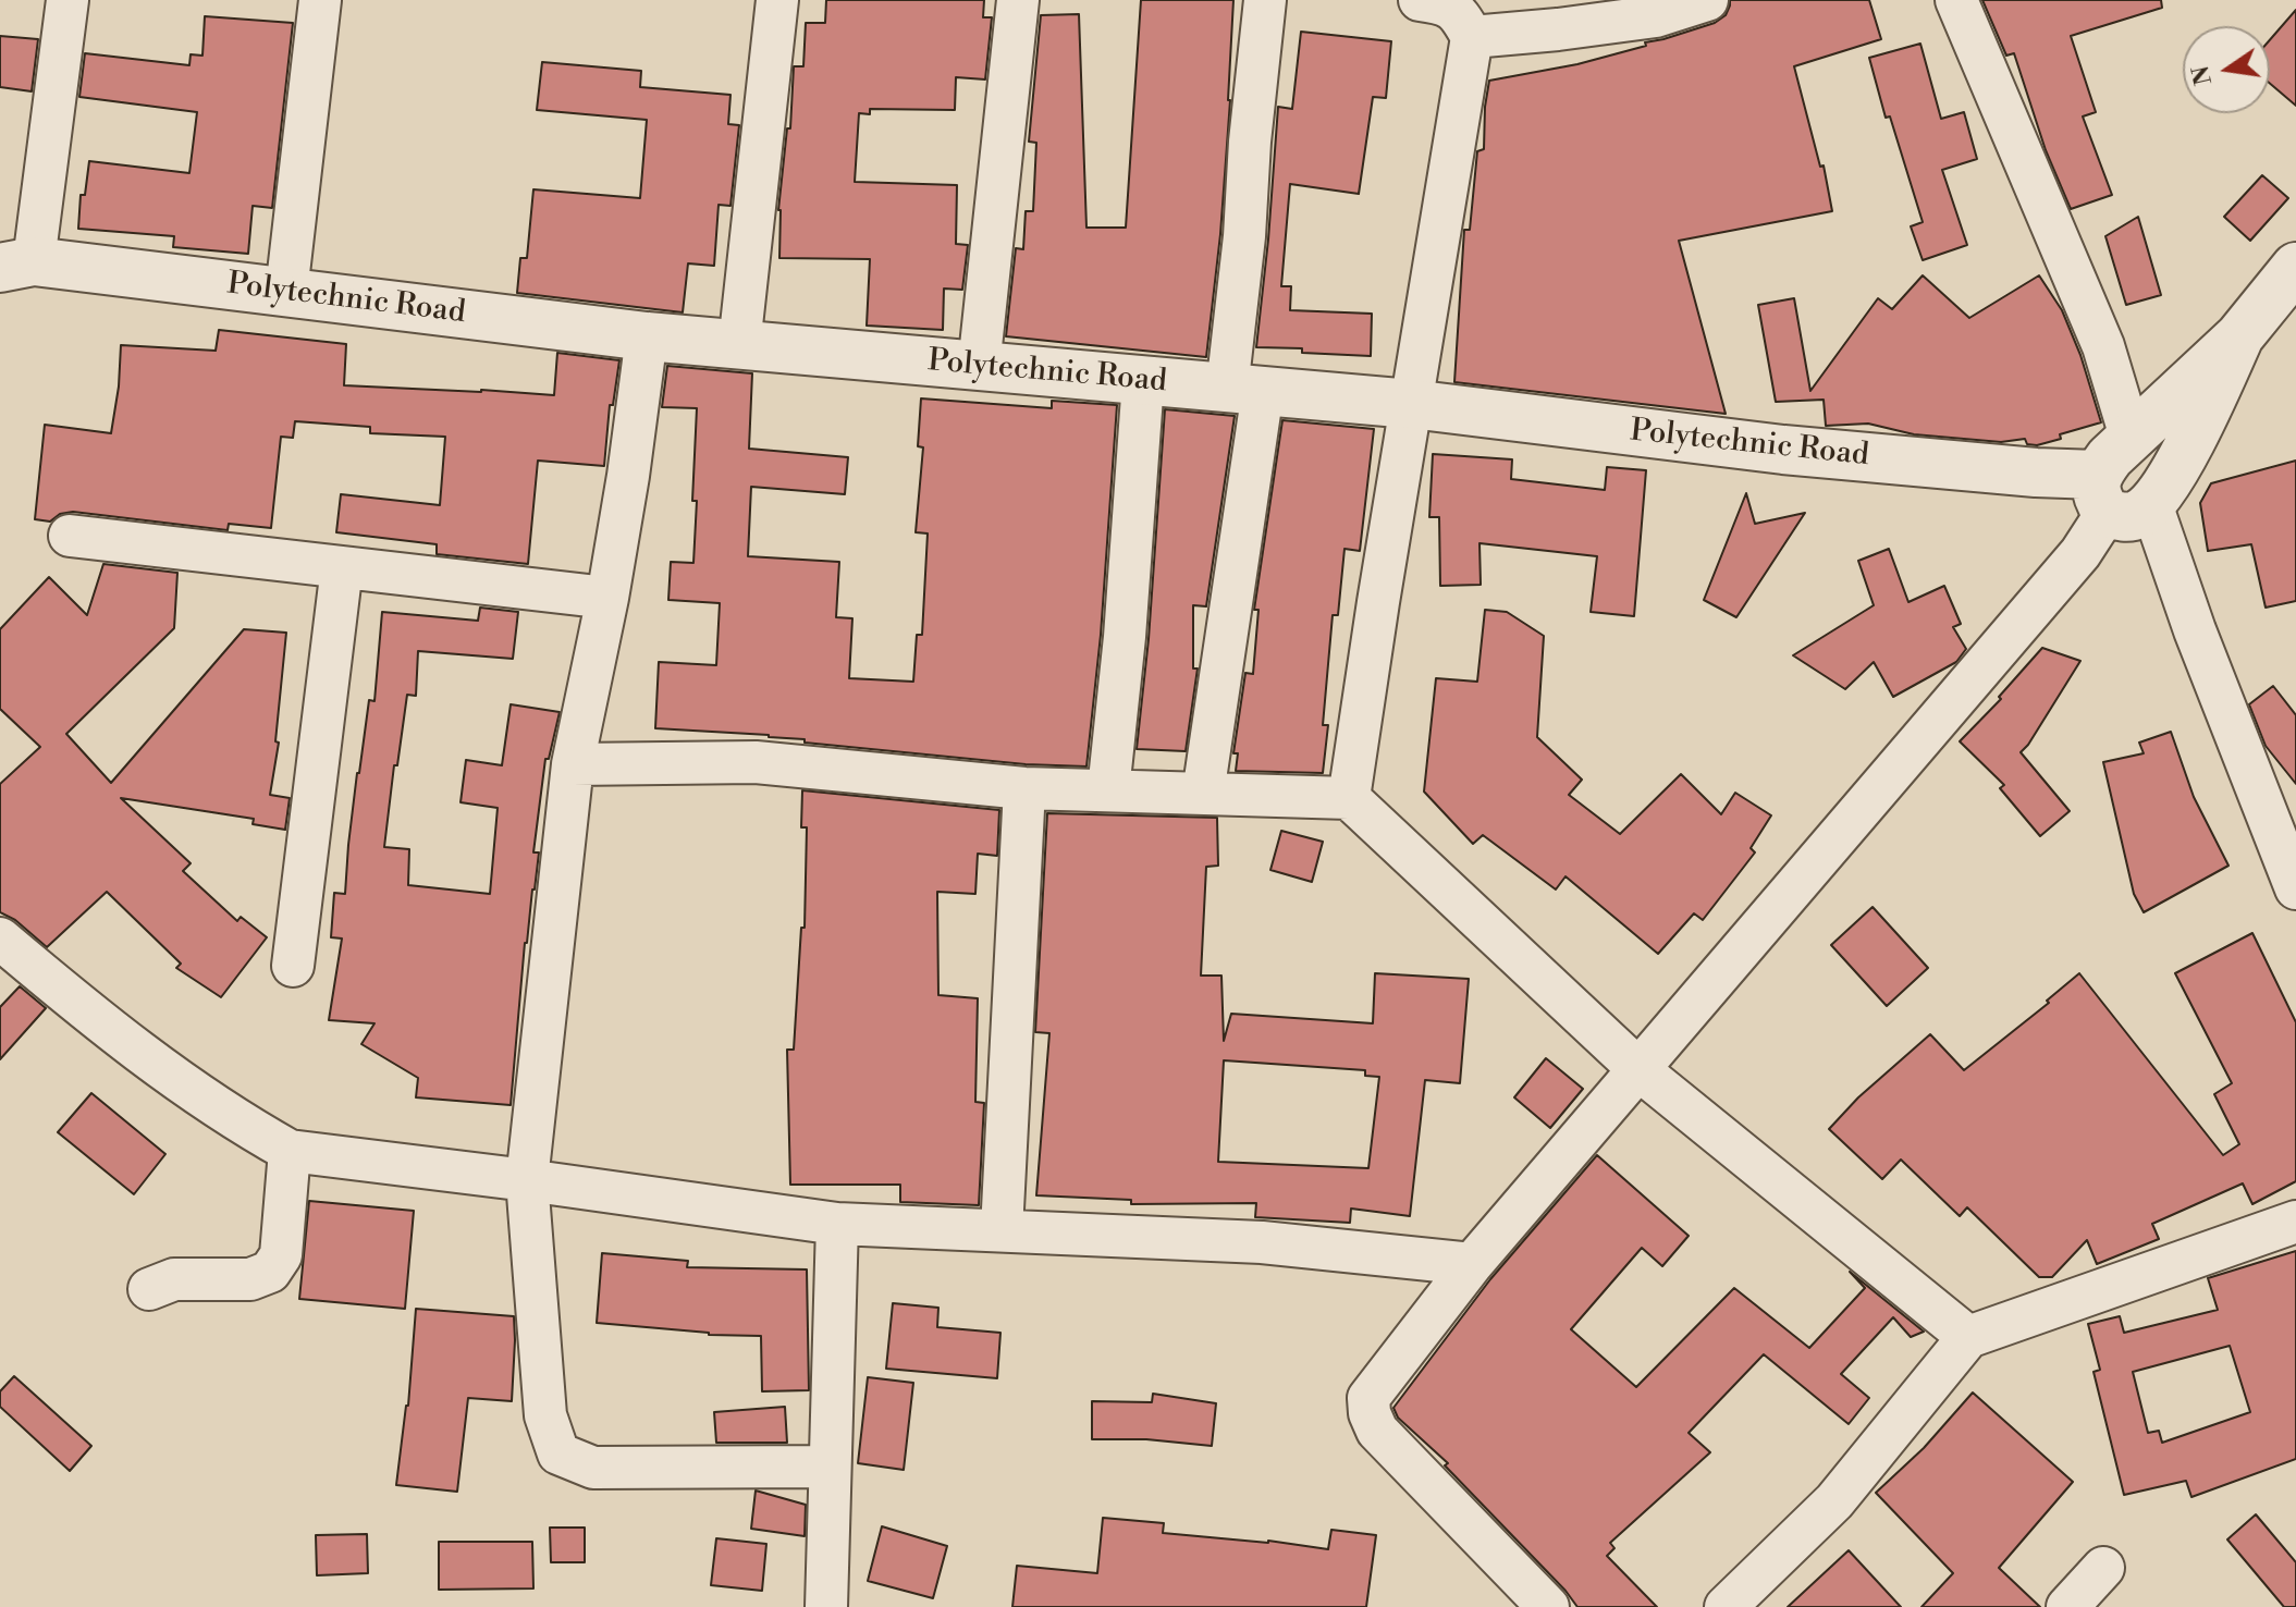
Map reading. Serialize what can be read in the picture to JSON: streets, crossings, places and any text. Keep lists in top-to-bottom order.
{
  "streets": {
    "street": ["Polytechnic Road"]
  },
  "north": "left"
}
